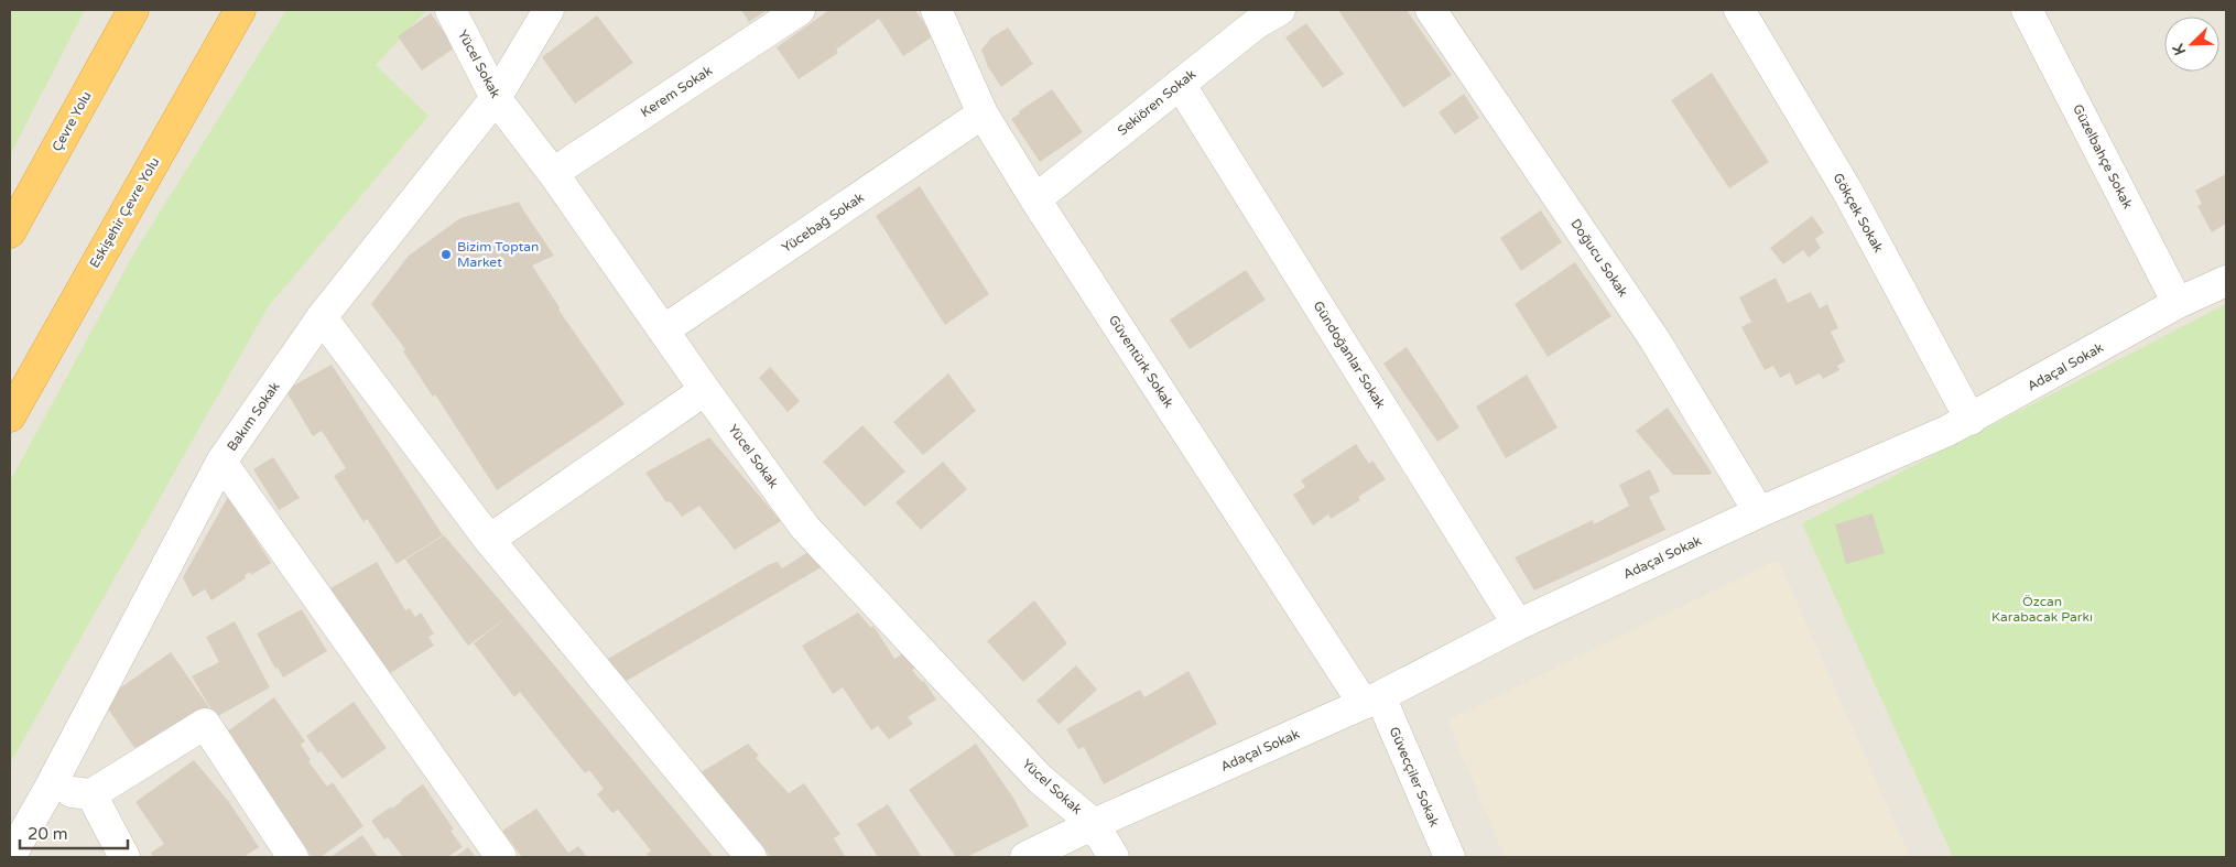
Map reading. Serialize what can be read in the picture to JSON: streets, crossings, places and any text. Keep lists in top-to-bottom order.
{
  "streets": {
    "highway": ["Çevre Yolu", "Eskişehir Çevre Yolu"],
    "street": [
      "Yücel Sokak",
      "Kerem Sokak",
      "Sekiören Sokak",
      "Güzelbahçe Sokak",
      "Gökçek Sokak",
      "Yücebağ Sokak",
      "Doğucu Sokak",
      "Gündoğanlar Sokak",
      "Güventürk Sokak",
      "Adaçal Sokak",
      "Bakım Sokak",
      "Güvecçiler Sokak"
    ]
  },
  "crossings": [
    ["Yücel Sokak", "Kerem Sokak"],
    ["Yücel Sokak", "Yücebağ Sokak"],
    ["Yücel Sokak", "Adaçal Sokak"],
    ["Yücel Sokak", "Bakım Sokak"],
    ["Sekiören Sokak", "Gündoğanlar Sokak"],
    ["Sekiören Sokak", "Güventürk Sokak"],
    ["Güzelbahçe Sokak", "Adaçal Sokak"],
    ["Gökçek Sokak", "Adaçal Sokak"],
    ["Yücebağ Sokak", "Güventürk Sokak"],
    ["Doğucu Sokak", "Adaçal Sokak"],
    ["Gündoğanlar Sokak", "Adaçal Sokak"],
    ["Güventürk Sokak", "Adaçal Sokak"],
    ["Güventürk Sokak", "Güvecçiler Sokak"],
    ["Adaçal Sokak", "Güvecçiler Sokak"]
  ],
  "parks": ["Özcan Karabacak Parkı"],
  "places": ["Bizim Toptan Market"],
  "scale_bar": "20 m",
  "north": "bottom left"
}
